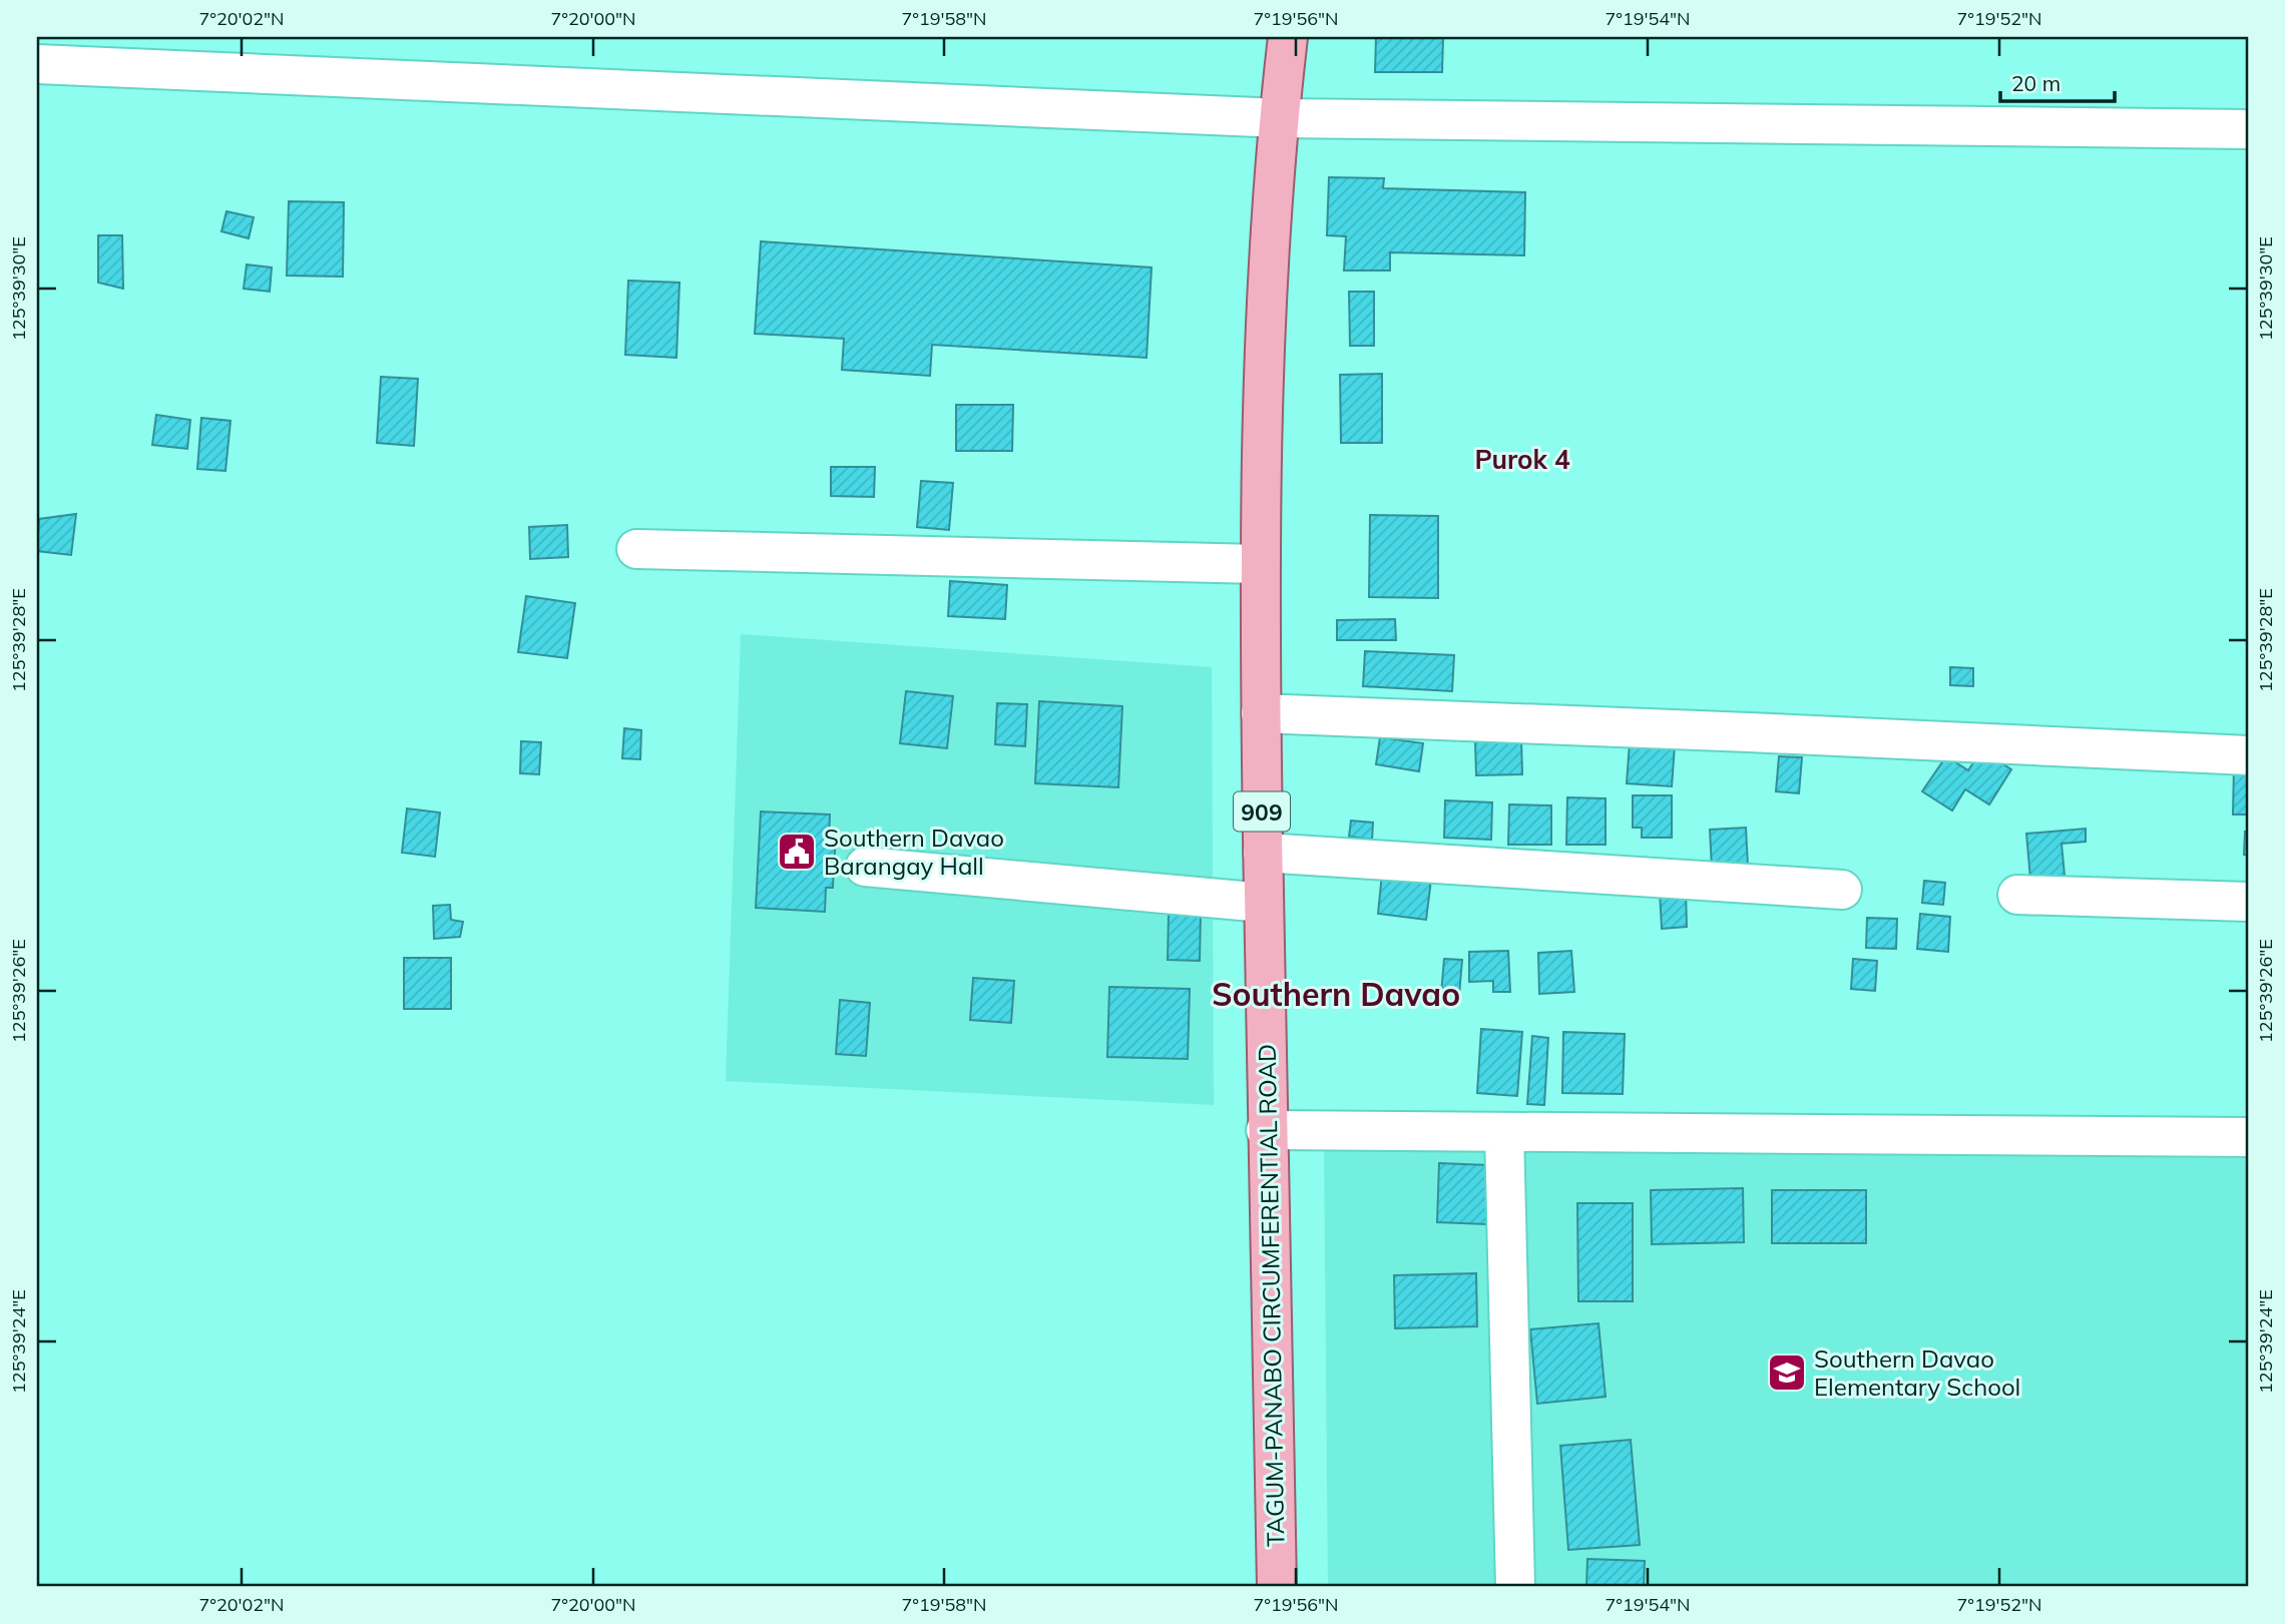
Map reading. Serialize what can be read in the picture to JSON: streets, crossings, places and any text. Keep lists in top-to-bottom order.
{
  "streets": {
    "main road": ["909", "TAGUM-PANABO CIRCUMFERENTIAL ROAD"]
  },
  "districts": ["Purok 4", "Southern Davao"],
  "places": {
    "public building": ["Southern Davao Barangay Hall"],
    "school or university": ["Southern Davao Elementary School"]
  },
  "scale_bar": "20 m",
  "coordinates": [
    "7°20'02\"N",
    "7°20'00\"N",
    "7°19'58\"N",
    "7°19'56\"N",
    "7°19'54\"N",
    "7°19'52\"N",
    "125°39'30\"E",
    "125°39'28\"E",
    "125°39'26\"E",
    "125°39'24\"E"
  ]
}
